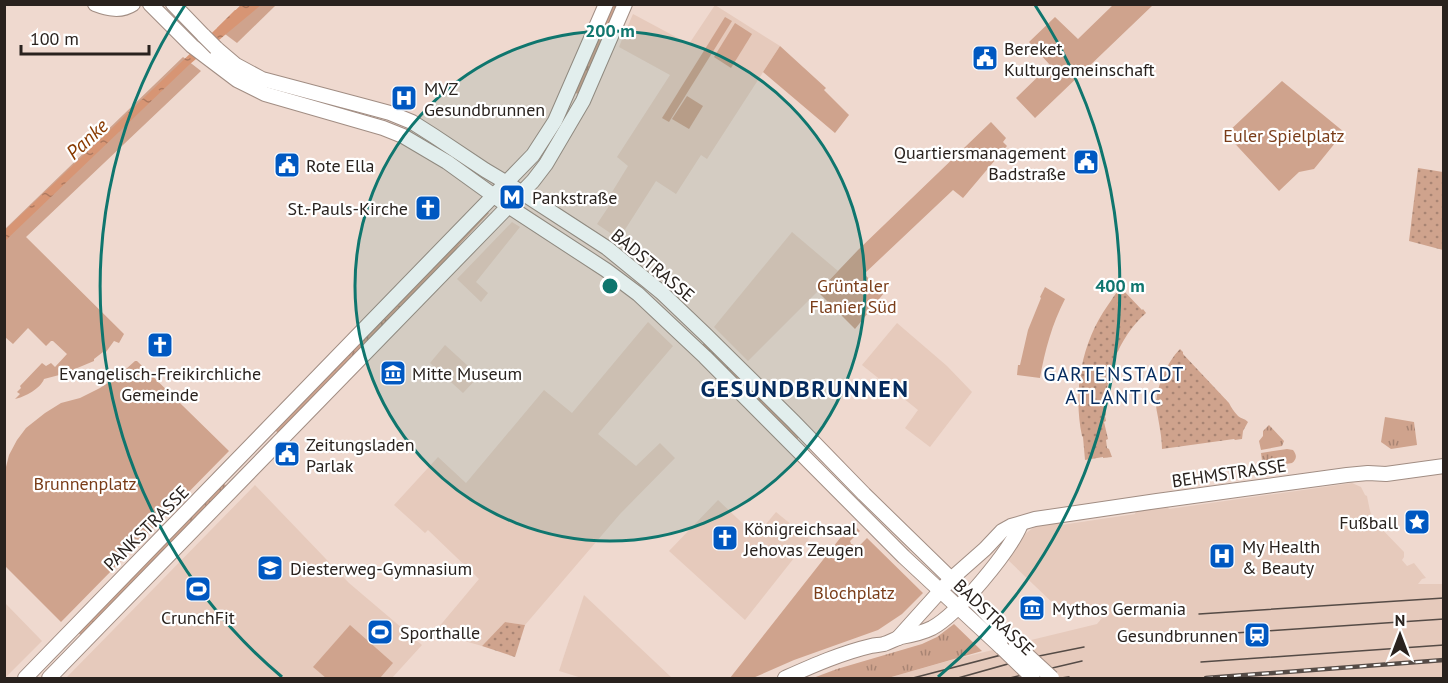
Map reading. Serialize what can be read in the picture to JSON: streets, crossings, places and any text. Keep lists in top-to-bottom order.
{
  "streets": {
    "main road": ["BADSTRASSE", "BEHMSTRASSE", "PANKSTRASSE"]
  },
  "crossings": [
    ["BADSTRASSE", "BEHMSTRASSE"],
    ["BADSTRASSE", "PANKSTRASSE"]
  ],
  "districts": ["GARTENSTADT ATLANTIC", "GESUNDBRUNNEN"],
  "water": ["Panke"],
  "parks": [
    "Euler Spielplatz",
    "Grüntaler Flanier Süd",
    "Brunnenplatz",
    "Blochplatz"
  ],
  "places": {
    "public building": [
      "Bereket Kulturgemeinschaft",
      "Quartiersmanagement Badstraße",
      "Rote Ella",
      "Zeitungsladen Parlak"
    ],
    "hospital": ["MVZ Gesundbrunnen", "My Health & Beauty"],
    "metro station": ["Pankstraße"],
    "church": ["St.-Pauls-Kirche", "Evangelisch-Freikirchliche Gemeinde", "Königreichsaal Jehovas Zeugen"],
    "museum": ["Mitte Museum", "Mythos Germania"],
    "place": ["Fußball"],
    "school or university": ["Diesterweg-Gymnasium"],
    "sports": ["CrunchFit", "Sporthalle"],
    "station": ["Gesundbrunnen"]
  },
  "scale_bar": "100 m",
  "north": "top",
  "rings": ["200 m", "400 m"]
}
